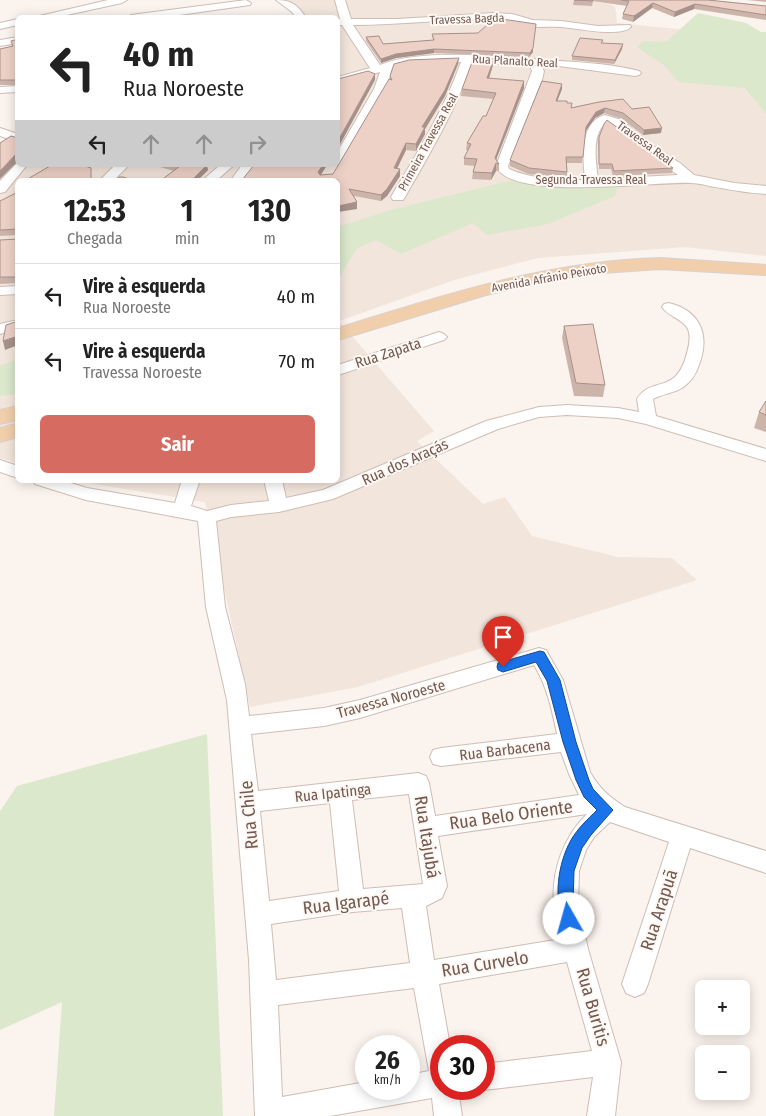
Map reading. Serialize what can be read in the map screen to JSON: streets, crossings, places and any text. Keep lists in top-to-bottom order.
{
  "streets": {
    "main road": ["Avenida Afrânio Peixoto"],
    "street": [
      "Travessa Bagda",
      "Rua Planalto Real",
      "Primeira Travessa Real",
      "Travessa Real",
      "Segunda Travessa Real",
      "Rua Zapata",
      "Rua dos Araçás",
      "Travessa Noroeste",
      "Rua Barbacena",
      "Rua Ipatinga",
      "Rua Chile",
      "Rua Belo Oriente",
      "Rua Itajubá",
      "Rua Igarapé",
      "Rua Arapuã",
      "Rua Curvelo",
      "Rua Buritis"
    ]
  },
  "crossings": [
    ["Rua Planalto Real", "Primeira Travessa Real"],
    ["Rua Planalto Real", "Segunda Travessa Real"],
    ["Travessa Real", "Segunda Travessa Real"],
    ["Rua dos Araçás", "Rua Chile"],
    ["Travessa Noroeste", "Rua Barbacena"],
    ["Travessa Noroeste", "Rua Chile"],
    ["Rua Ipatinga", "Rua Chile"],
    ["Rua Ipatinga", "Rua Itajubá"],
    ["Rua Chile", "Rua Igarapé"],
    ["Rua Chile", "Rua Curvelo"],
    ["Rua Belo Oriente", "Rua Itajubá"],
    ["Rua Belo Oriente", "Rua Buritis"],
    ["Rua Itajubá", "Rua Igarapé"],
    ["Rua Curvelo", "Rua Buritis"]
  ],
  "page": {
    "turn": ["40 m", "Rua Noroeste"],
    "eta": [
      "12:53",
      "Chegada",
      "1",
      "min",
      "130",
      "m"
    ],
    "list": [
      {
        "name": "Vire à esquerda",
        "note": "Rua Noroeste",
        "value": "40 m"
      },
      {
        "name": "Vire à esquerda",
        "note": "Travessa Noroeste",
        "value": "70 m"
      }
    ],
    "buttons": "Sair",
    "map_buttons": ["+", "−"],
    "speed": "26 km/h",
    "limit": "30"
  }
}
